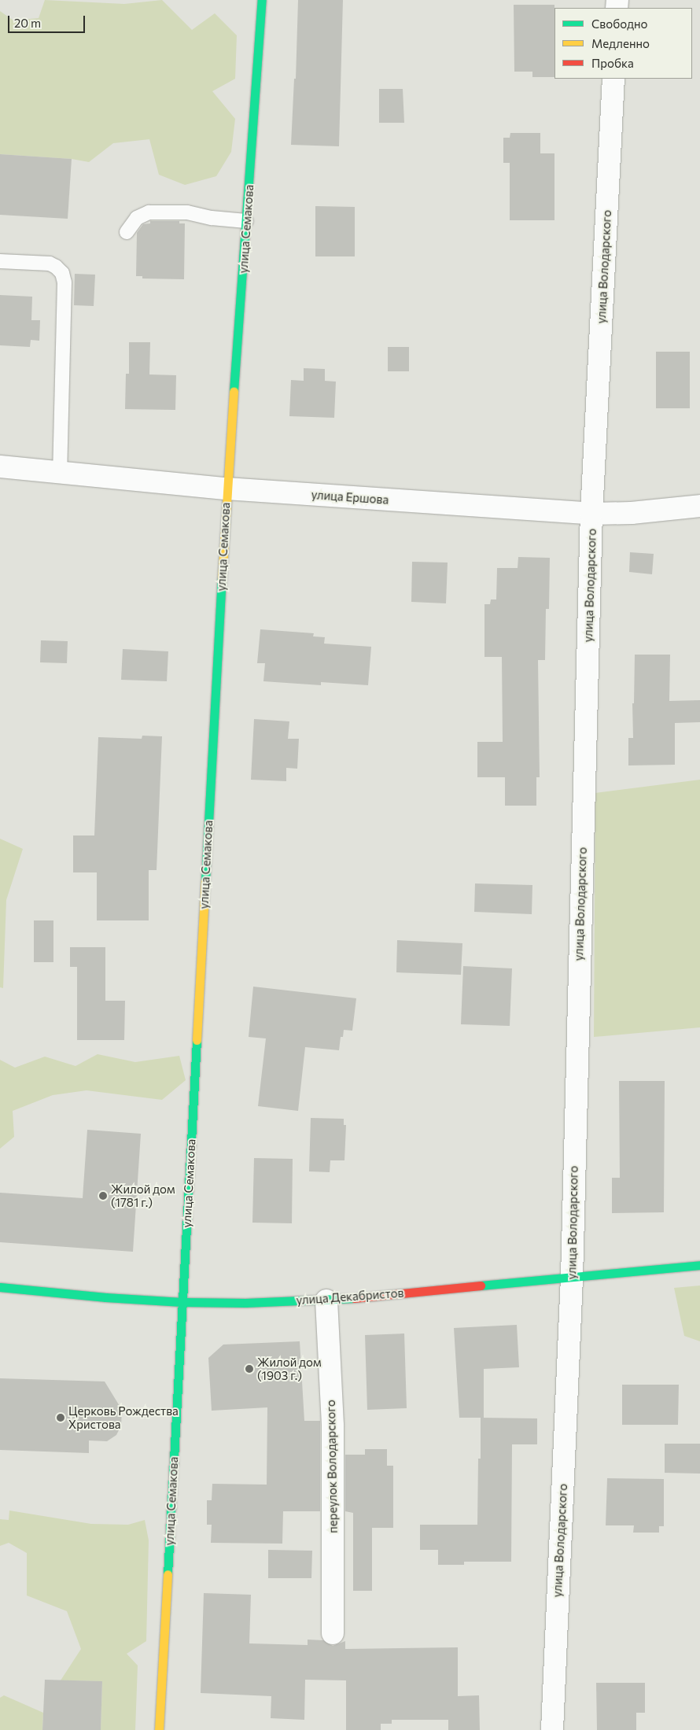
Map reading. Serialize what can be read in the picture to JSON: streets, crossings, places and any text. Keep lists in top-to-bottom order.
{
  "streets": {
    "street": [
      "улица Семакова",
      "улица Володарского",
      "улица Ершова",
      "улица Декабристов",
      "переулок Володарского"
    ]
  },
  "crossings": [
    ["улица Семакова", "улица Ершова"],
    ["улица Семакова", "улица Декабристов"],
    ["улица Володарского", "улица Ершова"],
    ["улица Володарского", "улица Декабристов"],
    ["улица Декабристов", "переулок Володарского"]
  ],
  "places": ["Жилой дом (1781 г.)", "Жилой дом (1903 г.)", "Церковь Рождества Христова"],
  "legend": ["Свободно", "Медленно", "Пробка"],
  "scale_bar": "20 m"
}
